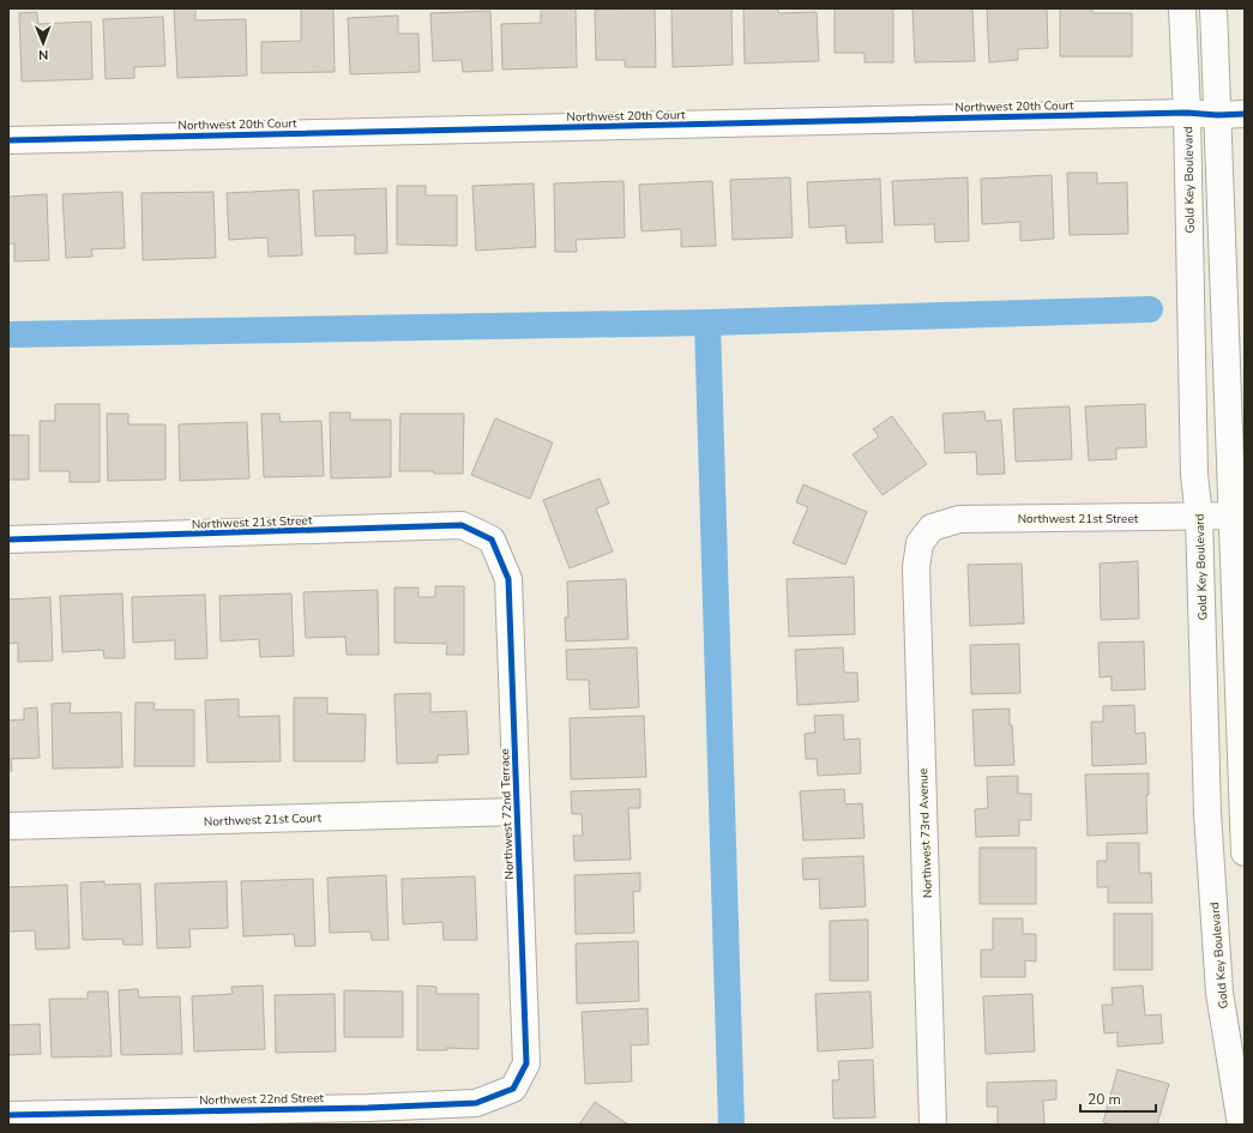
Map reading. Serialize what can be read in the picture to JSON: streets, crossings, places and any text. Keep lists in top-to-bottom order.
{
  "streets": {
    "street": [
      "Northwest 20th Court",
      "Gold Key Boulevard",
      "Northwest 21st Street",
      "Northwest 72nd Terrace",
      "Northwest 21st Court",
      "Northwest 73rd Avenue",
      "Northwest 22nd Street"
    ]
  },
  "crossings": [
    ["Northwest 20th Court", "Gold Key Boulevard"],
    ["Gold Key Boulevard", "Northwest 21st Street"],
    ["Northwest 21st Street", "Northwest 72nd Terrace"],
    ["Northwest 21st Street", "Northwest 73rd Avenue"],
    ["Northwest 72nd Terrace", "Northwest 21st Court"],
    ["Northwest 72nd Terrace", "Northwest 22nd Street"]
  ],
  "scale_bar": "20 m",
  "north": "bottom"
}
